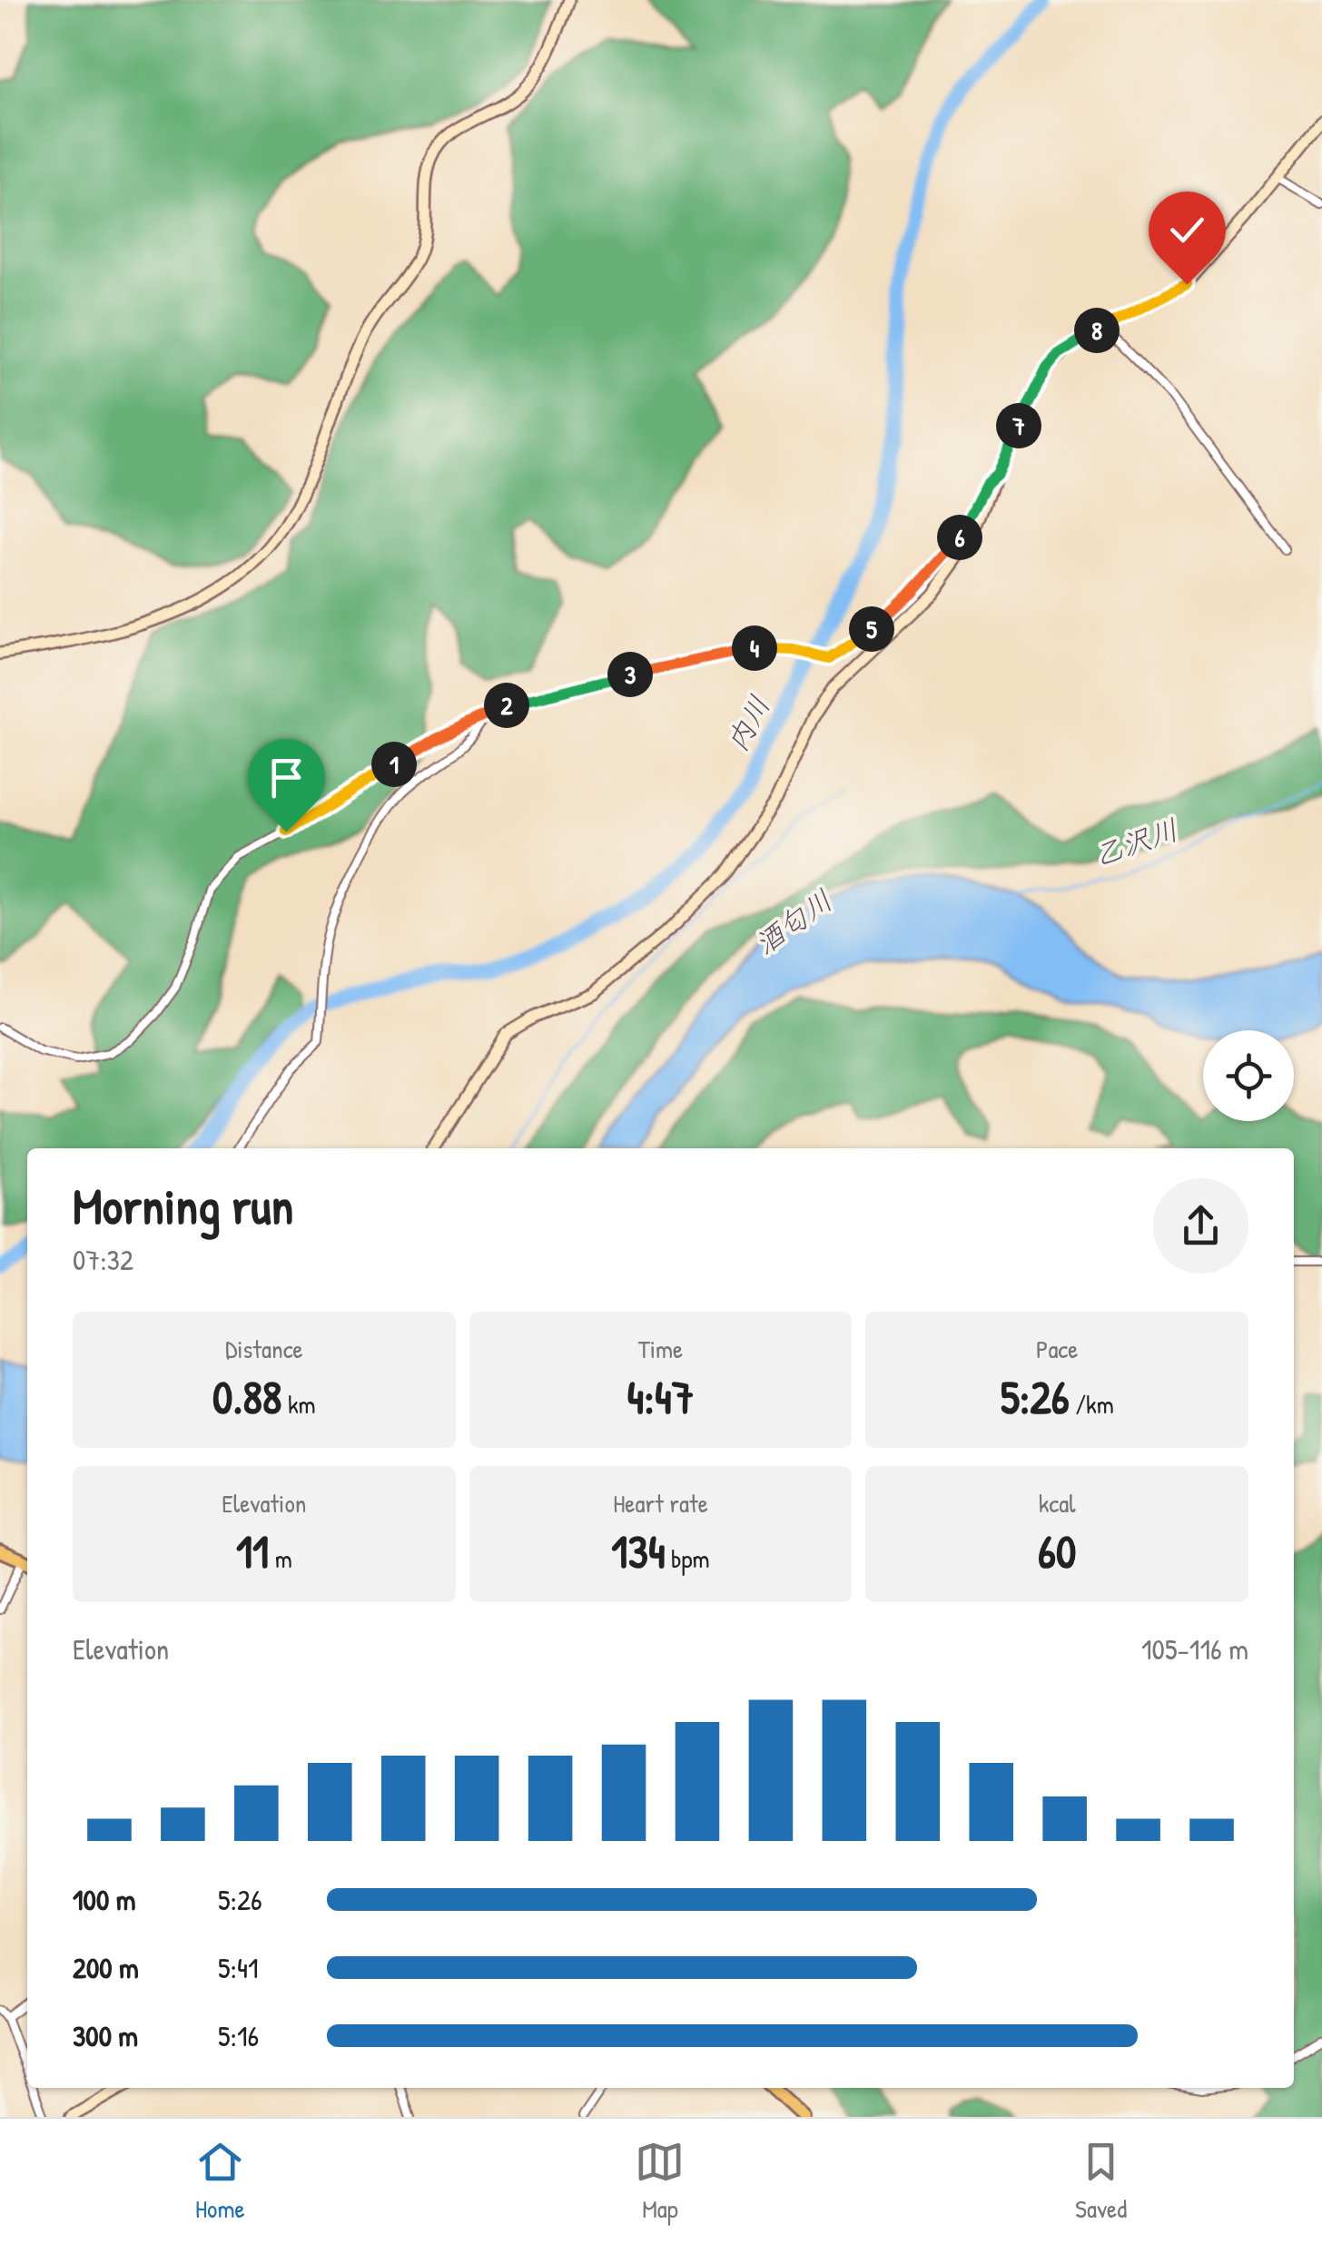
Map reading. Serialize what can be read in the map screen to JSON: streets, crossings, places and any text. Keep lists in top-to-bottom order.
{
  "water": ["内川", "乙沢川", "酒匂川"],
  "page": {
    "pins": [
      "8",
      "7",
      "6",
      "5",
      "4",
      "3",
      "2",
      "1"
    ],
    "heading": ["Morning run", "07:32"],
    "stats": [
      ["Distance", "0.88 km"],
      ["Time", "4:47"],
      ["Pace", "5:26 /km"],
      ["Elevation", "11 m"],
      ["Heart rate", "134 bpm"],
      ["kcal", "60"]
    ],
    "chart": ["Elevation", "105–116 m"],
    "list": [
      {
        "name": "100 m",
        "note": "5:26"
      },
      {
        "name": "200 m",
        "note": "5:41"
      },
      {
        "name": "300 m",
        "note": "5:16"
      }
    ],
    "tabs": ["Home", "Map", "Saved"]
  }
}
